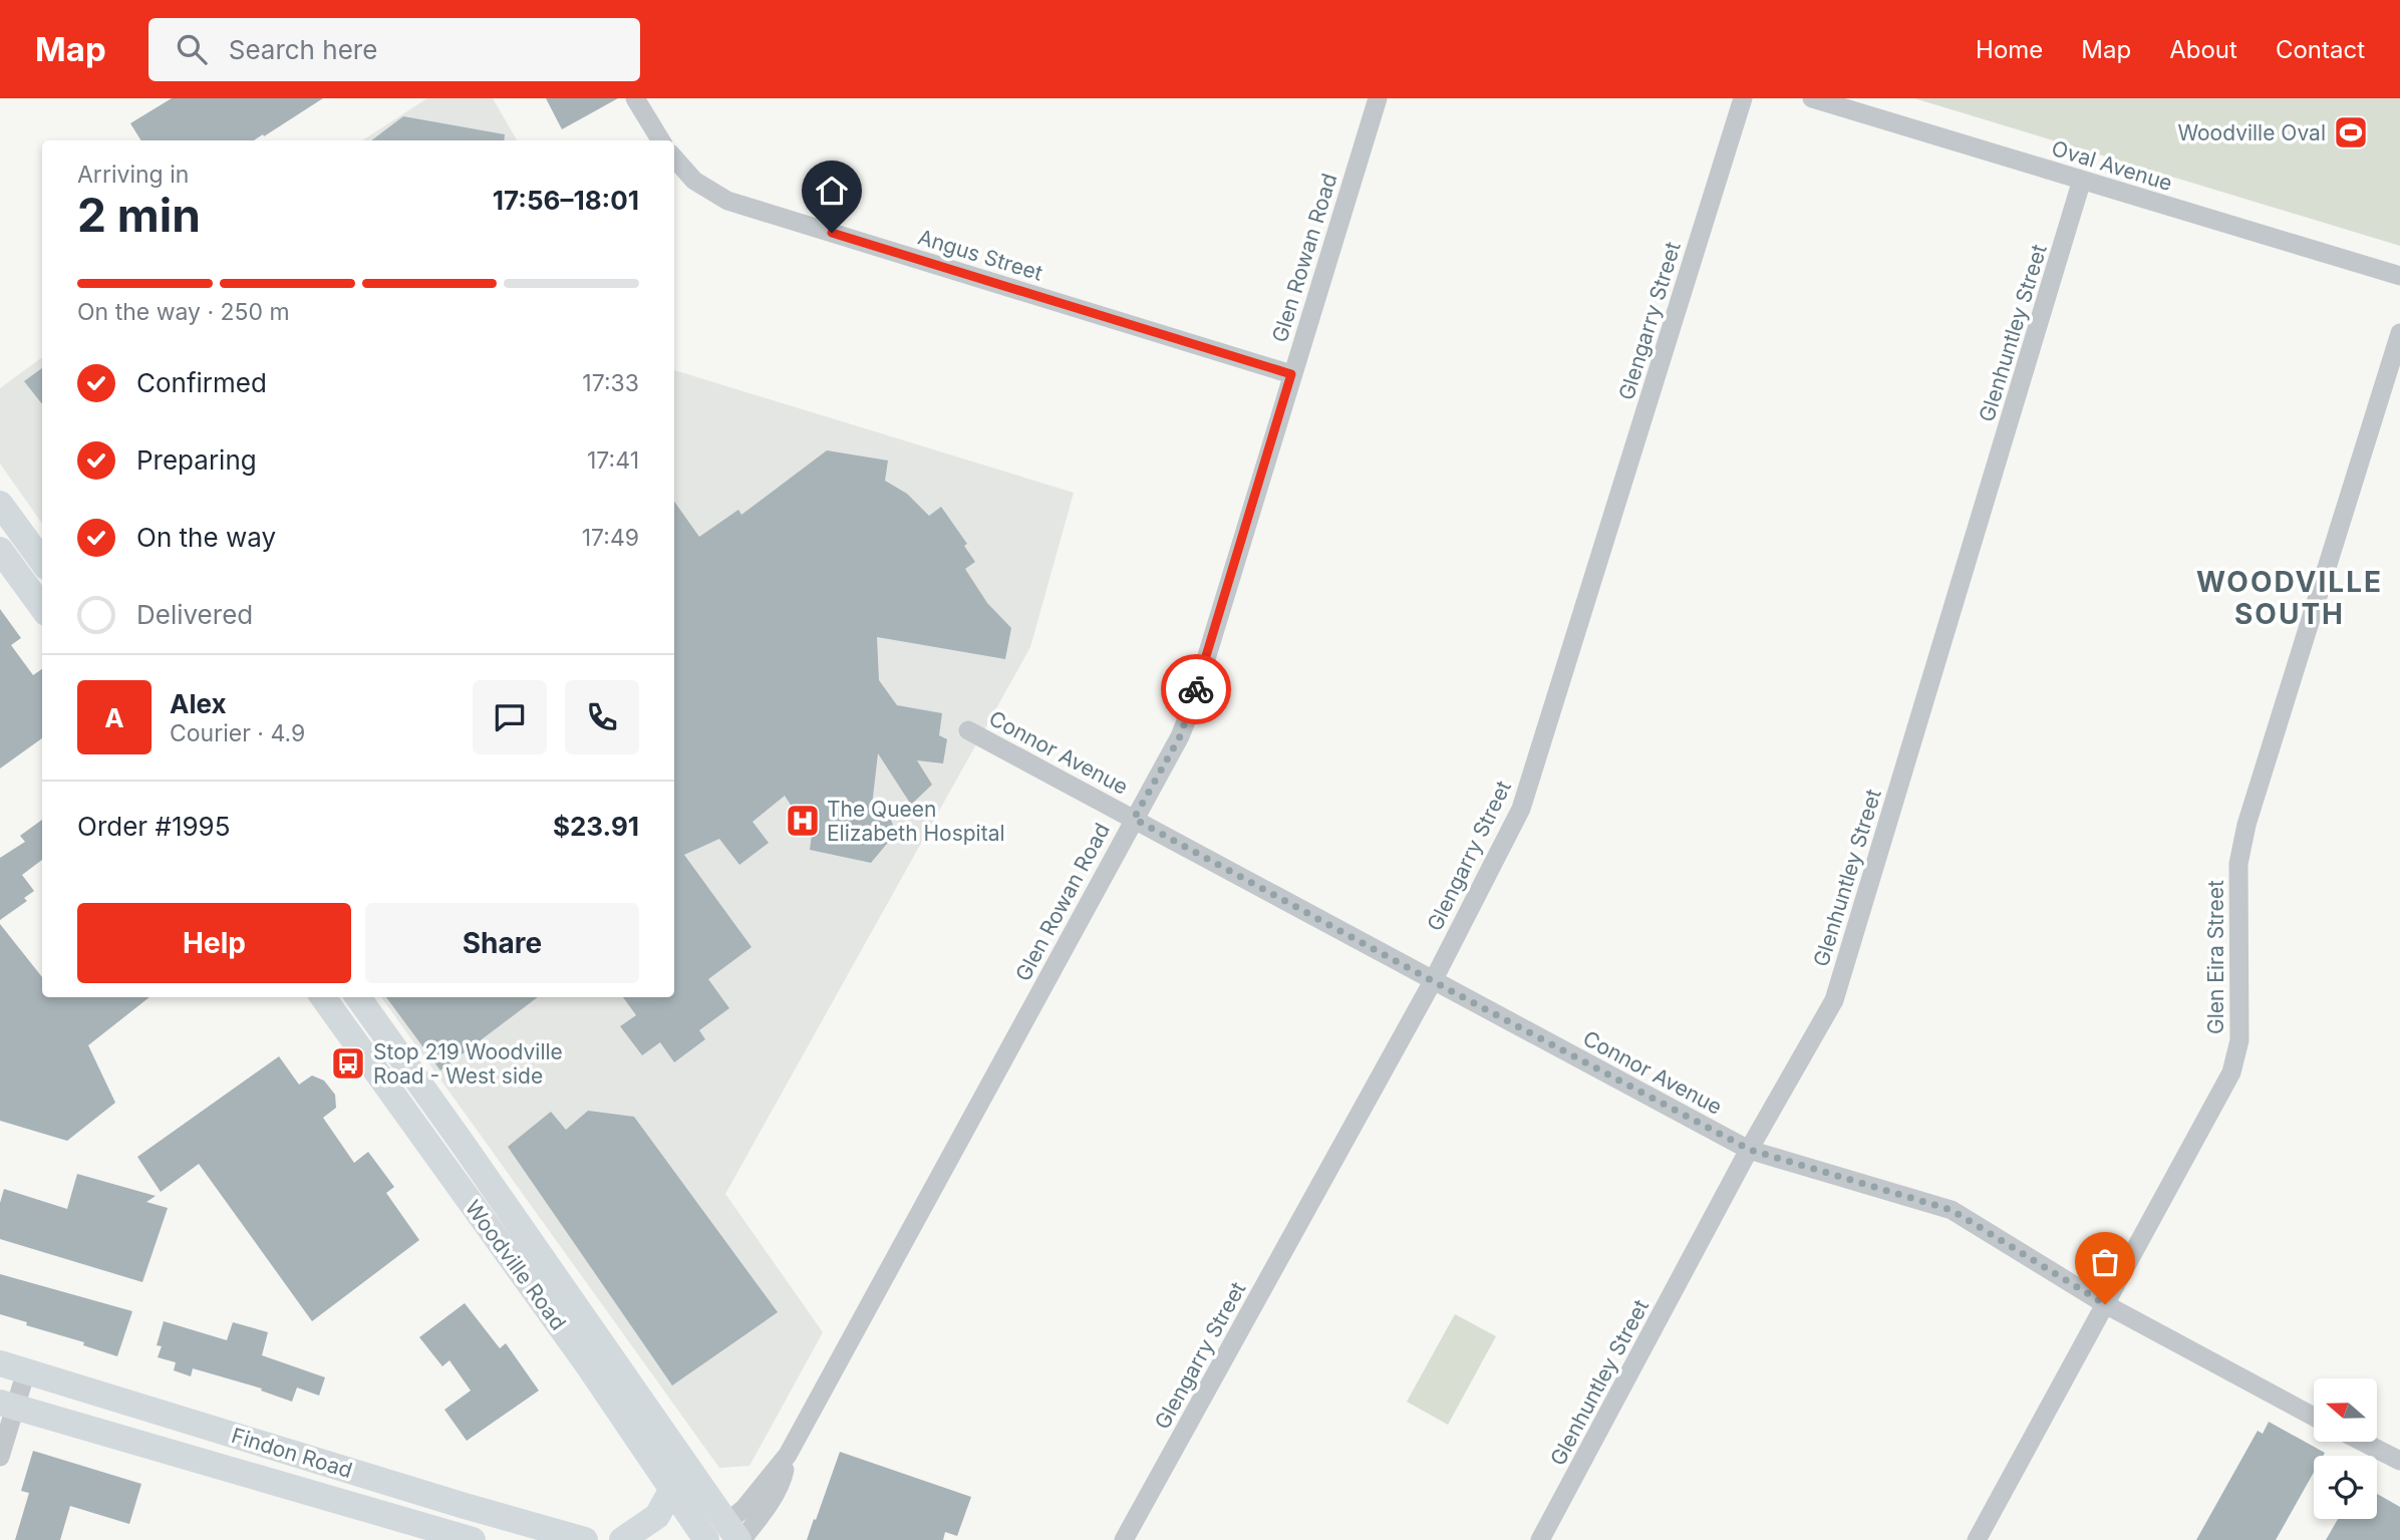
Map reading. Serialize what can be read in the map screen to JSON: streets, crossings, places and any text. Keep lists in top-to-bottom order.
{
  "streets": {
    "main road": ["Woodville Road", "Findon Road"],
    "street": [
      "Oval Avenue",
      "Angus Street",
      "Glen Rowan Road",
      "Glengarry Street",
      "Glenhuntley Street",
      "Connor Avenue",
      "Glen Eira Street"
    ]
  },
  "crossings": [
    ["Oval Avenue", "Glenhuntley Street"],
    ["Angus Street", "Glen Rowan Road"],
    ["Glen Rowan Road", "Connor Avenue"],
    ["Glen Rowan Road", "Woodville Road"],
    ["Glengarry Street", "Connor Avenue"],
    ["Glenhuntley Street", "Connor Avenue"],
    ["Connor Avenue", "Glen Eira Street"]
  ],
  "districts": ["WOODVILLE SOUTH"],
  "places": {
    "sports": ["Woodville Oval"],
    "hospital": ["The Queen Elizabeth Hospital"],
    "bus stop": ["Stop 219 Woodville Road - West side"]
  },
  "north": "left",
  "page": {
    "header": "Map",
    "search": "Search here",
    "nav": [
      "Home",
      "Map",
      "About",
      "Contact"
    ],
    "heading": ["2 min", "Arriving in", "17:56–18:01"],
    "panel": [
      "Alex",
      "Courier · 4.9",
      "Order #1995",
      "$23.91"
    ],
    "bar": "On the way · 250 m",
    "list": [
      ["Confirmed", "17:33"],
      ["Preparing", "17:41"],
      ["On the way", "17:49"],
      "Delivered"
    ],
    "round": "A",
    "buttons": ["Help", "Share"]
  }
}
